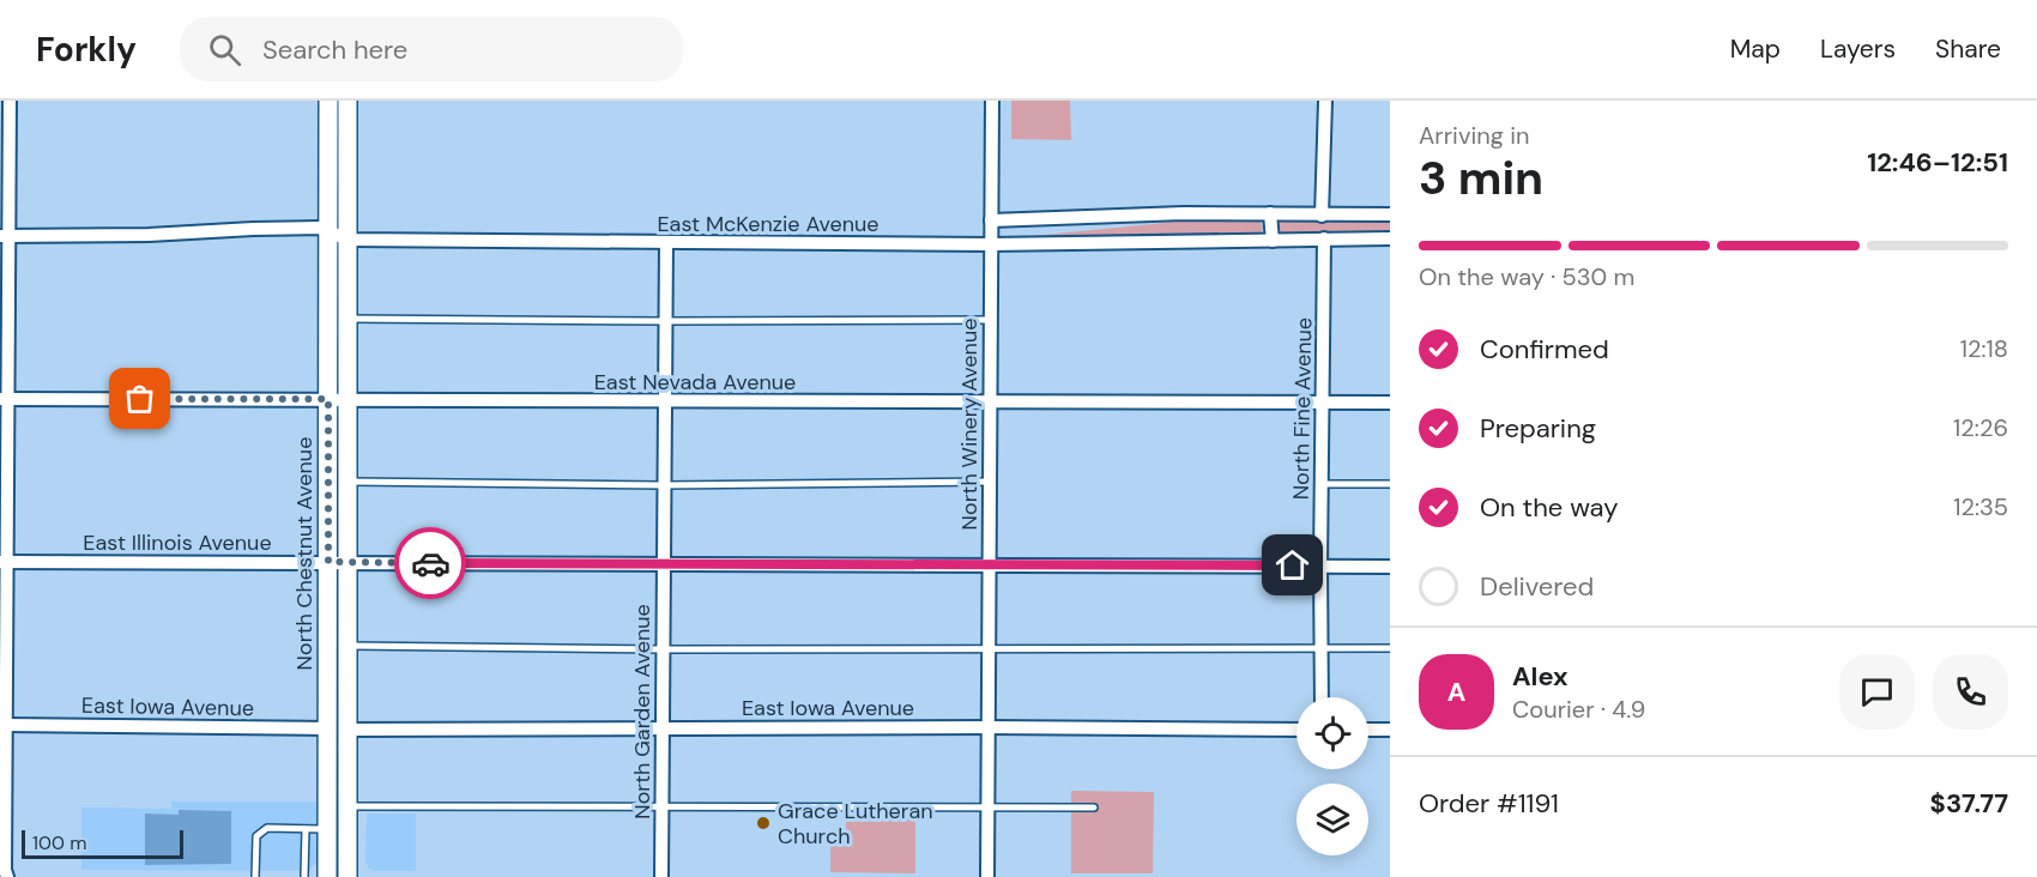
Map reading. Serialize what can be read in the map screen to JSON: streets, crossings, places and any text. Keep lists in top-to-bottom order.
{
  "streets": {
    "main road": ["North Chestnut Avenue"],
    "street": [
      "East McKenzie Avenue",
      "East Nevada Avenue",
      "North Fine Avenue",
      "North Winery Avenue",
      "East Illinois Avenue",
      "East Iowa Avenue",
      "North Garden Avenue"
    ]
  },
  "crossings": [
    ["East McKenzie Avenue", "North Fine Avenue"],
    ["East McKenzie Avenue", "North Winery Avenue"],
    ["East McKenzie Avenue", "North Chestnut Avenue"],
    ["East McKenzie Avenue", "North Garden Avenue"],
    ["East Nevada Avenue", "North Fine Avenue"],
    ["East Nevada Avenue", "North Winery Avenue"],
    ["East Nevada Avenue", "North Chestnut Avenue"],
    ["East Nevada Avenue", "North Garden Avenue"],
    ["North Fine Avenue", "East Illinois Avenue"],
    ["North Winery Avenue", "East Illinois Avenue"],
    ["North Winery Avenue", "East Iowa Avenue"],
    ["East Illinois Avenue", "North Chestnut Avenue"],
    ["East Illinois Avenue", "North Garden Avenue"],
    ["North Chestnut Avenue", "East Iowa Avenue"],
    ["East Iowa Avenue", "North Garden Avenue"]
  ],
  "places": ["Grace Lutheran Church"],
  "scale_bar": "100 m",
  "page": {
    "header": "Forkly",
    "search": "Search here",
    "nav": ["Map", "Layers", "Share"],
    "heading": ["3 min", "Arriving in", "12:46–12:51"],
    "panel": [
      "Alex",
      "Courier · 4.9",
      "Order #1191",
      "$37.77"
    ],
    "bar": "On the way · 530 m",
    "list": [
      ["Confirmed", "12:18"],
      ["Preparing", "12:26"],
      ["On the way", "12:35"],
      "Delivered"
    ],
    "round": "A",
    "scale": "100 m"
  }
}
